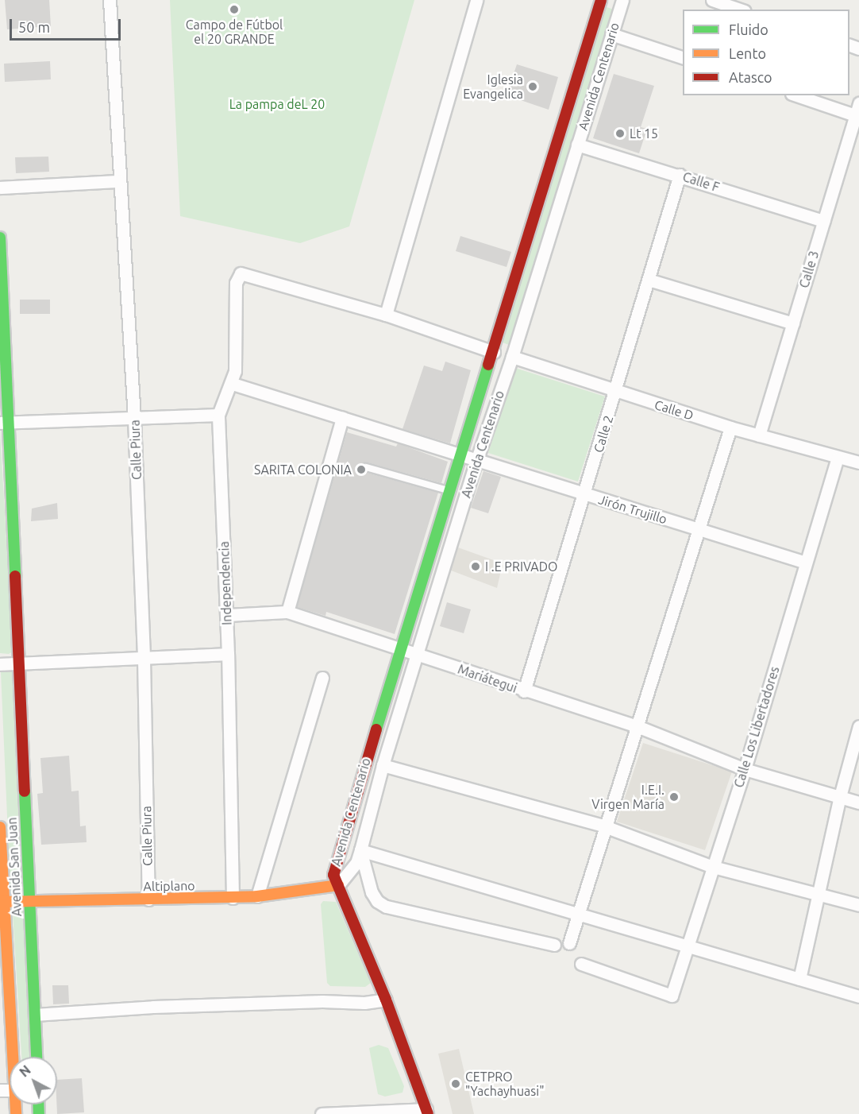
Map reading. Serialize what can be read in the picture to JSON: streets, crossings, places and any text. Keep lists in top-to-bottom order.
{
  "streets": {
    "street": [
      "Avenida Centenario",
      "Calle F",
      "Calle 3",
      "Calle D",
      "Calle 2",
      "Calle Piura",
      "Jirón Trujillo",
      "Independencia",
      "Mariátegui",
      "Calle Los Libertadores",
      "Avenida San Juan",
      "Altiplano"
    ]
  },
  "crossings": [
    ["Avenida Centenario", "Calle F"],
    ["Avenida Centenario", "Calle D"],
    ["Avenida Centenario", "Jirón Trujillo"],
    ["Avenida Centenario", "Mariátegui"],
    ["Avenida Centenario", "Altiplano"],
    ["Calle F", "Calle 3"],
    ["Calle F", "Calle 2"],
    ["Calle 3", "Calle D"],
    ["Calle D", "Calle 2"],
    ["Calle D", "Calle Los Libertadores"],
    ["Calle 2", "Jirón Trujillo"],
    ["Calle 2", "Mariátegui"],
    ["Calle Piura", "Altiplano"],
    ["Jirón Trujillo", "Independencia"],
    ["Jirón Trujillo", "Calle Los Libertadores"],
    ["Independencia", "Mariátegui"],
    ["Independencia", "Altiplano"],
    ["Mariátegui", "Calle Los Libertadores"],
    ["Avenida San Juan", "Altiplano"]
  ],
  "parks": ["La pampa deL 20"],
  "places": [
    "Campo de Fútbol el 20 GRANDE",
    "Iglesia Evangelica",
    "Lt 15",
    "SARITA COLONIA",
    "I .E PRIVADO",
    "I.E.I. Virgen María",
    "CETPRO \"Yachayhuasi\""
  ],
  "legend": ["Fluido", "Lento", "Atasco"],
  "scale_bar": "50 m",
  "north": "top left"
}
